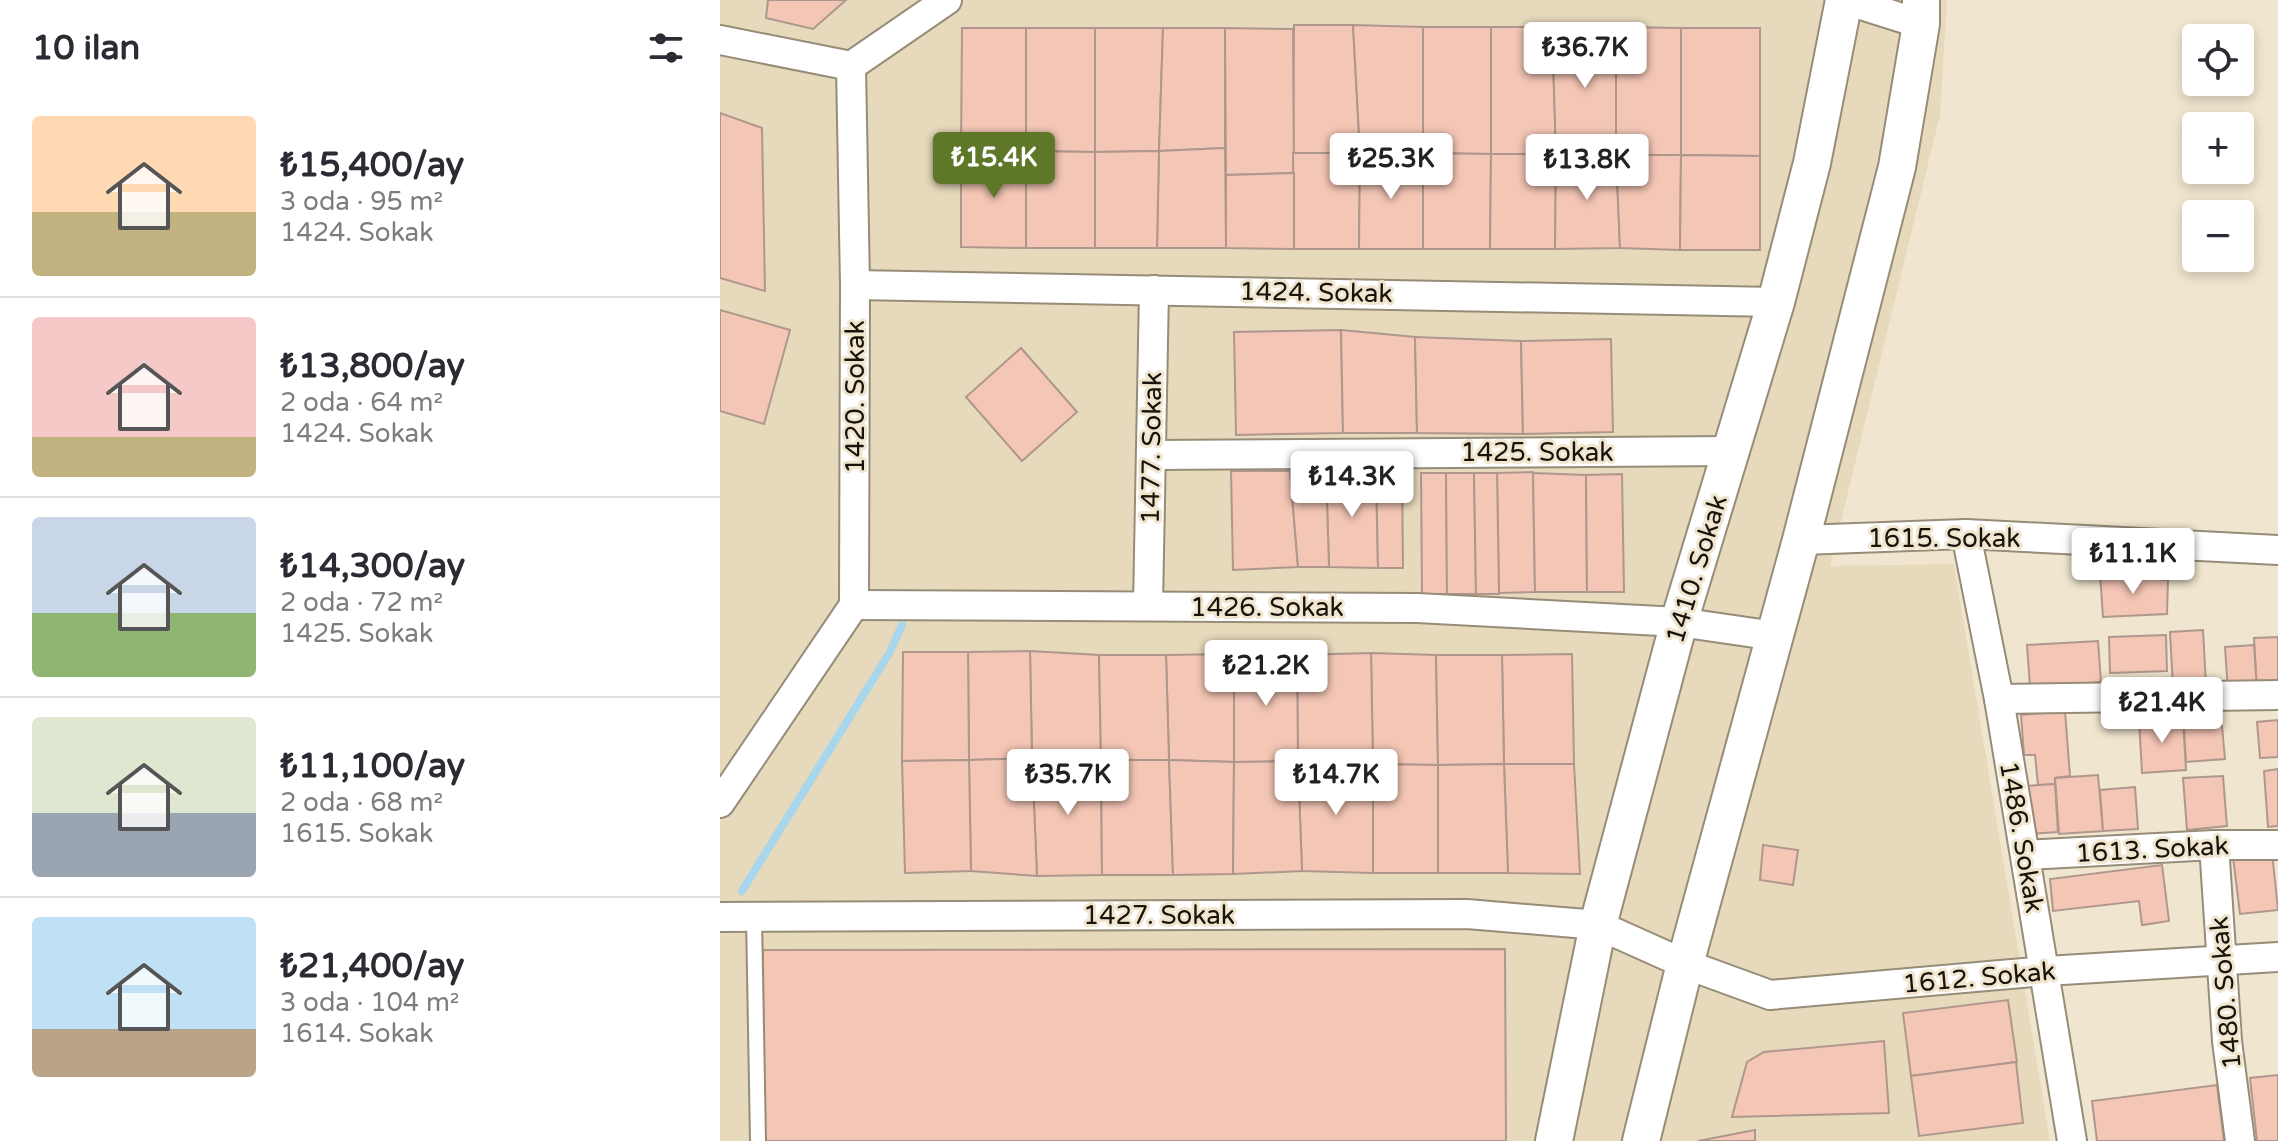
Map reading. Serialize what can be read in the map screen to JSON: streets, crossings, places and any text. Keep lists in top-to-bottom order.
{
  "streets": {
    "street": [
      "1424. Sokak",
      "1420. Sokak",
      "1477. Sokak",
      "1425. Sokak",
      "1615. Sokak",
      "1410. Sokak",
      "1426. Sokak",
      "1486. Sokak",
      "1613. Sokak",
      "1427. Sokak",
      "1612. Sokak",
      "1480. Sokak"
    ]
  },
  "crossings": [
    ["1424. Sokak", "1420. Sokak"],
    ["1424. Sokak", "1477. Sokak"],
    ["1424. Sokak", "1410. Sokak"],
    ["1420. Sokak", "1426. Sokak"],
    ["1477. Sokak", "1425. Sokak"],
    ["1477. Sokak", "1426. Sokak"],
    ["1425. Sokak", "1410. Sokak"],
    ["1615. Sokak", "1486. Sokak"],
    ["1410. Sokak", "1426. Sokak"],
    ["1410. Sokak", "1427. Sokak"],
    ["1486. Sokak", "1613. Sokak"],
    ["1486. Sokak", "1612. Sokak"],
    ["1613. Sokak", "1480. Sokak"],
    ["1427. Sokak", "1612. Sokak"],
    ["1612. Sokak", "1480. Sokak"]
  ],
  "page": {
    "heading": "10 ilan",
    "price": [
      "₺36.7K",
      "₺15.4K",
      "₺25.3K",
      "₺13.8K",
      "₺14.3K",
      "₺11.1K",
      "₺21.2K",
      "₺21.4K",
      "₺35.7K",
      "₺14.7K"
    ],
    "map_buttons": ["+", "−"],
    "list": [
      {
        "name": "₺15,400/ay",
        "note": "3 oda · 95 m² · 1424. Sokak"
      },
      {
        "name": "₺13,800/ay",
        "note": "2 oda · 64 m² · 1424. Sokak"
      },
      {
        "name": "₺14,300/ay",
        "note": "2 oda · 72 m² · 1425. Sokak"
      },
      {
        "name": "₺11,100/ay",
        "note": "2 oda · 68 m² · 1615. Sokak"
      },
      {
        "name": "₺21,400/ay",
        "note": "3 oda · 104 m² · 1614. Sokak"
      }
    ]
  }
}
